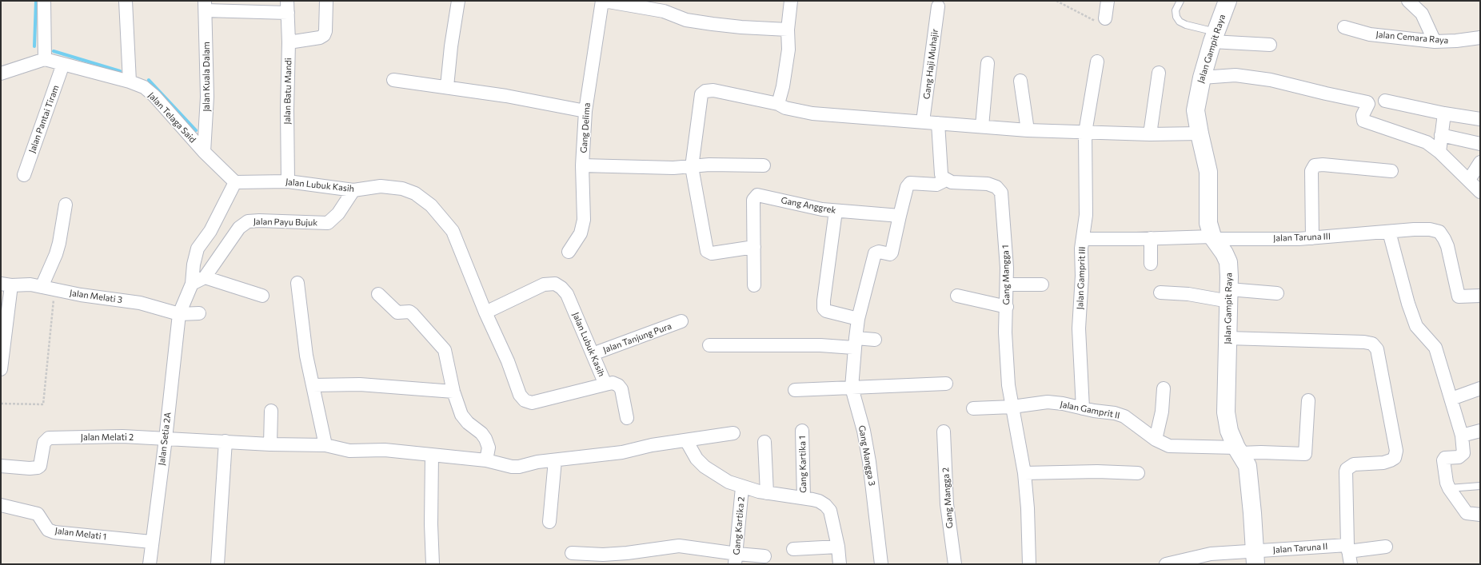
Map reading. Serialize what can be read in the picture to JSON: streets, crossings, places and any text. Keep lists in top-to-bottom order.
{
  "streets": {
    "street": [
      "Jalan Cemara Raya",
      "Jalan Gampit Raya",
      "Gang Haji Muhajir",
      "Jalan Kuala Dalam",
      "Jalan Batu Mandi",
      "Jalan Telaga Said",
      "Jalan Pantai Tiram",
      "Gang Delima",
      "Jalan Lubuk Kasih",
      "Gang Anggrek",
      "Jalan Payu Bujuk",
      "Jalan Taruna III",
      "Gang Mangga 1",
      "Jalan Gamprit III",
      "Jalan Melati 3",
      "Jalan Tanjung Pura",
      "Jalan Gamprit II",
      "Jalan Melati 2",
      "Jalan Setia 2A",
      "Gang Mangga 3",
      "Gang Kartika 1",
      "Gang Mangga 2",
      "Gang Kartika 2",
      "Jalan Melati 1",
      "Jalan Taruna II"
    ]
  },
  "crossings": [
    ["Jalan Gampit Raya", "Jalan Taruna III"],
    ["Jalan Gampit Raya", "Jalan Gamprit III"],
    ["Jalan Gampit Raya", "Jalan Gamprit II"],
    ["Jalan Gampit Raya", "Jalan Taruna II"],
    ["Jalan Kuala Dalam", "Jalan Telaga Said"],
    ["Jalan Batu Mandi", "Jalan Lubuk Kasih"],
    ["Jalan Telaga Said", "Jalan Pantai Tiram"],
    ["Jalan Telaga Said", "Jalan Lubuk Kasih"],
    ["Jalan Lubuk Kasih", "Jalan Payu Bujuk"],
    ["Jalan Lubuk Kasih", "Jalan Tanjung Pura"],
    ["Gang Anggrek", "Gang Mangga 3"],
    ["Jalan Payu Bujuk", "Jalan Setia 2A"],
    ["Jalan Taruna III", "Jalan Gamprit III"],
    ["Gang Mangga 1", "Jalan Gamprit II"],
    ["Jalan Gamprit III", "Jalan Gamprit II"],
    ["Jalan Melati 3", "Jalan Setia 2A"],
    ["Jalan Melati 2", "Jalan Setia 2A"],
    ["Jalan Setia 2A", "Jalan Melati 1"]
  ]
}
